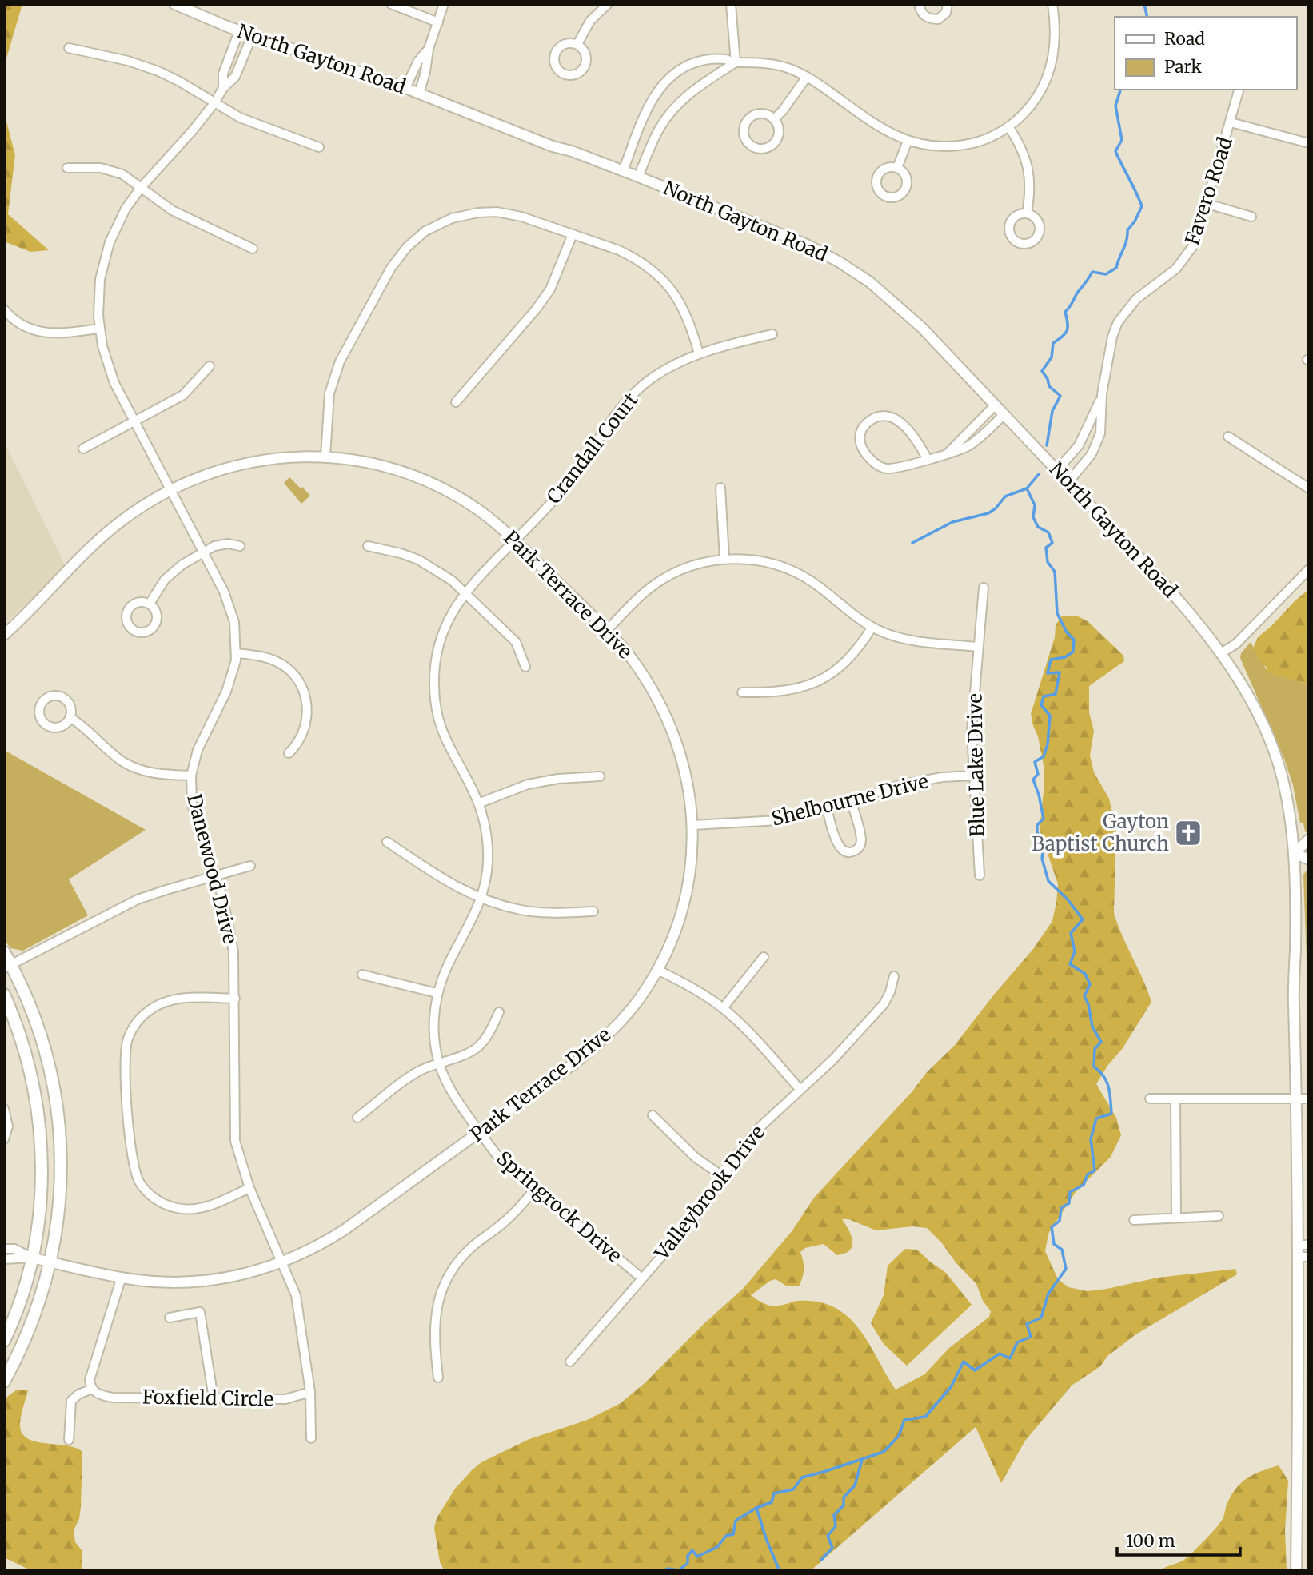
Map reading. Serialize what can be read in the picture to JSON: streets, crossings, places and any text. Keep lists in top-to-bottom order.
{
  "streets": {
    "street": [
      "North Gayton Road",
      "Favero Road",
      "Crandall Court",
      "Park Terrace Drive",
      "Blue Lake Drive",
      "Shelbourne Drive",
      "Danewood Drive",
      "Valleybrook Drive",
      "Springrock Drive",
      "Foxfield Circle"
    ]
  },
  "crossings": [
    ["North Gayton Road", "Favero Road"],
    ["Crandall Court", "Park Terrace Drive"],
    ["Crandall Court", "Springrock Drive"],
    ["Park Terrace Drive", "Shelbourne Drive"],
    ["Park Terrace Drive", "Danewood Drive"],
    ["Park Terrace Drive", "Springrock Drive"],
    ["Blue Lake Drive", "Shelbourne Drive"],
    ["Valleybrook Drive", "Springrock Drive"]
  ],
  "places": {
    "church": ["Gayton Baptist Church"]
  },
  "legend": ["Road", "Park"],
  "scale_bar": "100 m"
}
